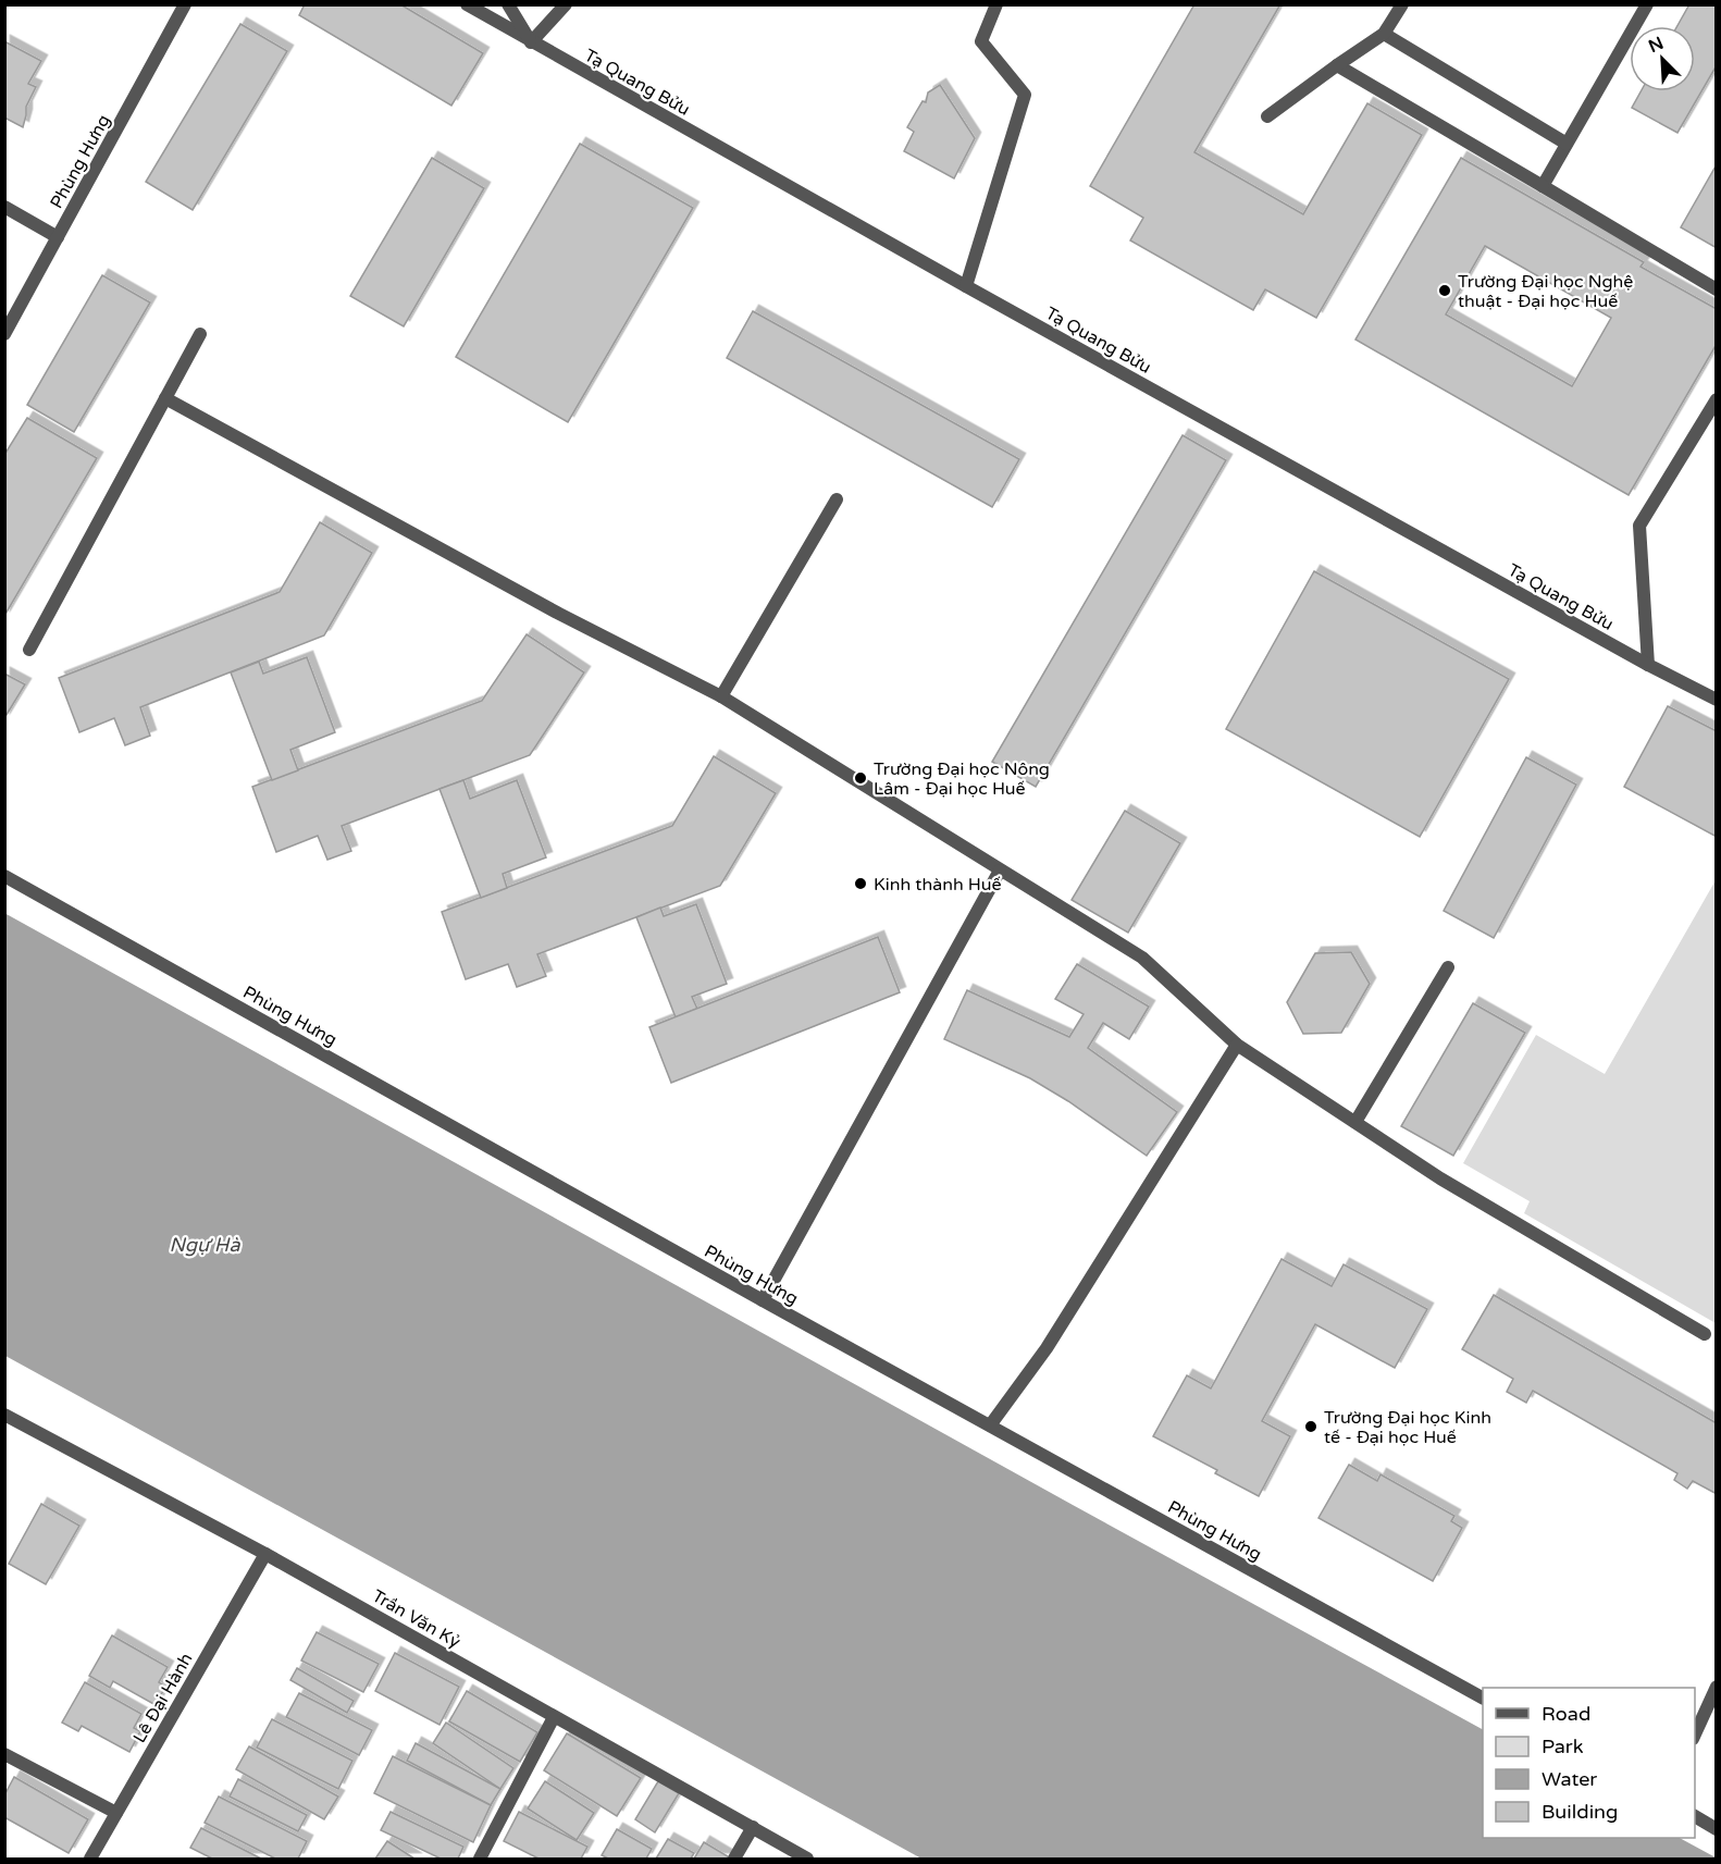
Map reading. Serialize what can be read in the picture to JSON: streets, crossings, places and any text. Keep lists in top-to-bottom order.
{
  "streets": {
    "street": [
      "Tạ Quang Bửu",
      "Phùng Hưng",
      "Trần Văn Kỷ",
      "Lê Đại Hành"
    ]
  },
  "crossings": [
    ["Trần Văn Kỷ", "Lê Đại Hành"]
  ],
  "water": ["Ngự Hà"],
  "places": [
    "Trường Đại học Nghệ thuật - Đại học Huế",
    "Trường Đại học Nông Lâm - Đại học Huế",
    "Kinh thành Huế",
    "Trường Đại học Kinh tế - Đại học Huế"
  ],
  "legend": [
    "Road",
    "Park",
    "Water",
    "Building"
  ],
  "north": "top left"
}
